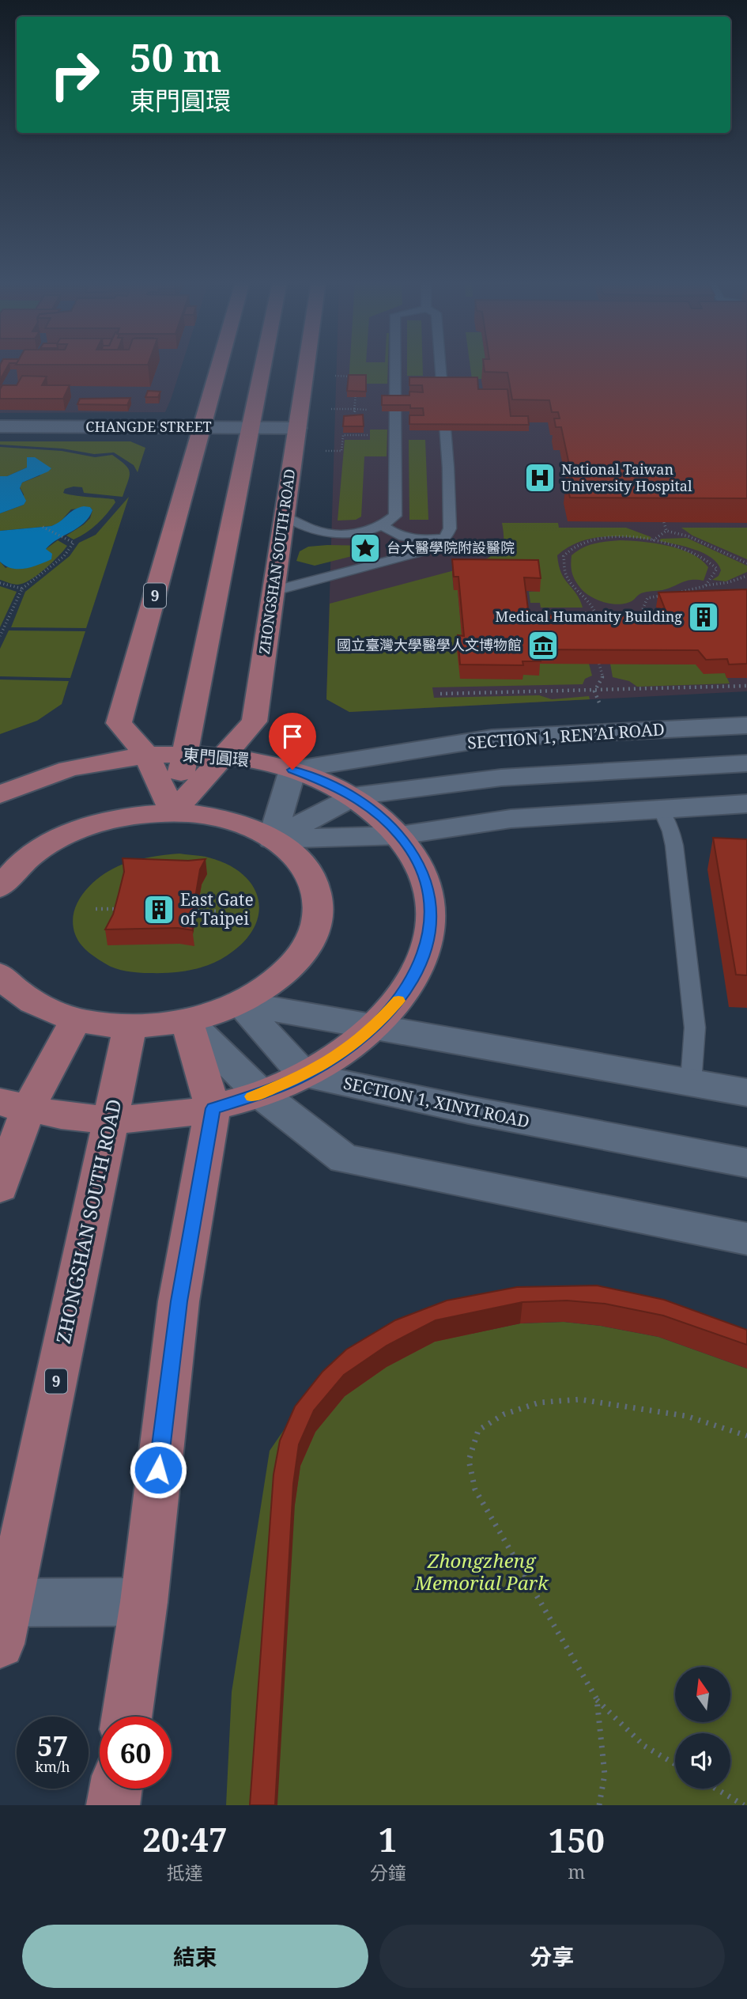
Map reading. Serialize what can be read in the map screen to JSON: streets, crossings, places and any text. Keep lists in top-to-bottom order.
{
  "streets": {
    "main road": [
      "CHANGDE STREET",
      "ZHONGSHAN SOUTH ROAD",
      "9",
      "SECTION 1, REN’AI ROAD",
      "東門圓環",
      "SECTION 1, XINYI ROAD"
    ]
  },
  "crossings": [
    ["CHANGDE STREET", "ZHONGSHAN SOUTH ROAD"],
    ["CHANGDE STREET", "9"],
    ["ZHONGSHAN SOUTH ROAD", "9"],
    ["ZHONGSHAN SOUTH ROAD", "東門圓環"],
    ["9", "東門圓環"],
    ["SECTION 1, REN’AI ROAD", "東門圓環"],
    ["東門圓環", "SECTION 1, XINYI ROAD"]
  ],
  "parks": ["Zhongzheng Memorial Park"],
  "places": {
    "hospital": ["National Taiwan University Hospital"],
    "place": ["台大醫學院附設醫院"],
    "building": ["Medical Humanity Building", "East Gate of Taipei"],
    "museum": ["國立臺灣大學醫學人文博物館"]
  },
  "north": "top",
  "page": {
    "turn": ["50 m", "東門圓環"],
    "speed": "57 km/h",
    "limit": "60",
    "eta": [
      "20:47",
      "抵達",
      "1",
      "分鐘",
      "150",
      "m"
    ],
    "buttons": ["結束", "分享"]
  }
}
